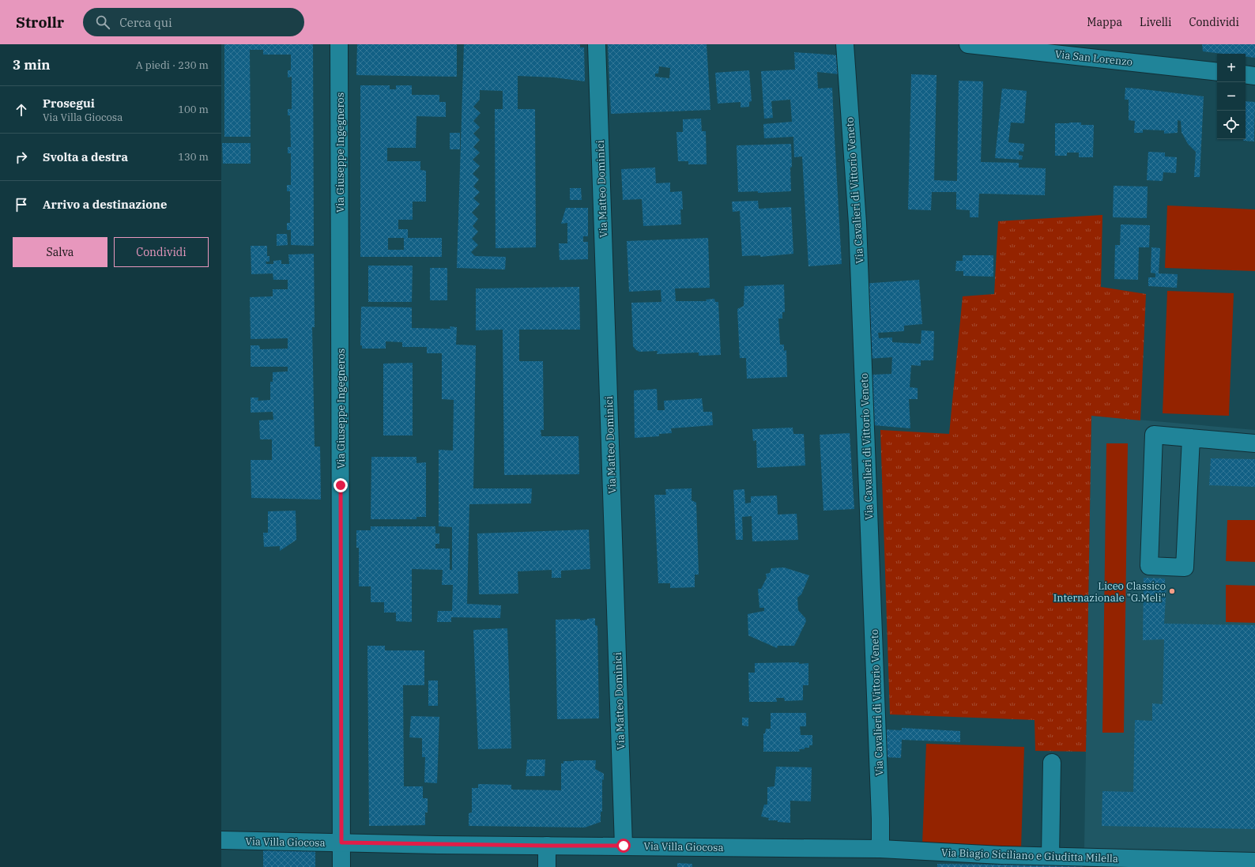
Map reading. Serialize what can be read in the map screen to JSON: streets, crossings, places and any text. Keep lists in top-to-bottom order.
{
  "streets": {
    "street": [
      "Via San Lorenzo",
      "Via Giuseppe Ingegneros",
      "Via Matteo Dominici",
      "Via Cavalieri di Vittorio Veneto",
      "Via Villa Giocosa",
      "Via Biagio Siciliano e Giuditta Milella"
    ]
  },
  "crossings": [
    ["Via Giuseppe Ingegneros", "Via Villa Giocosa"],
    ["Via Matteo Dominici", "Via Villa Giocosa"],
    ["Via Cavalieri di Vittorio Veneto", "Via Villa Giocosa"],
    ["Via Cavalieri di Vittorio Veneto", "Via Biagio Siciliano e Giuditta Milella"],
    ["Via Villa Giocosa", "Via Biagio Siciliano e Giuditta Milella"]
  ],
  "places": ["Liceo Classico Internazionale \"G.Meli\""],
  "page": {
    "header": "Strollr",
    "search": "Cerca qui",
    "nav": ["Mappa", "Livelli", "Condividi"],
    "heading": ["3 min", "A piedi · 230 m"],
    "map_buttons": ["+", "−"],
    "list": [
      ["Prosegui", "Via Villa Giocosa", "100 m"],
      ["Svolta a destra", "130 m"],
      "Arrivo a destinazione"
    ],
    "buttons": ["Salva", "Condividi"]
  }
}
